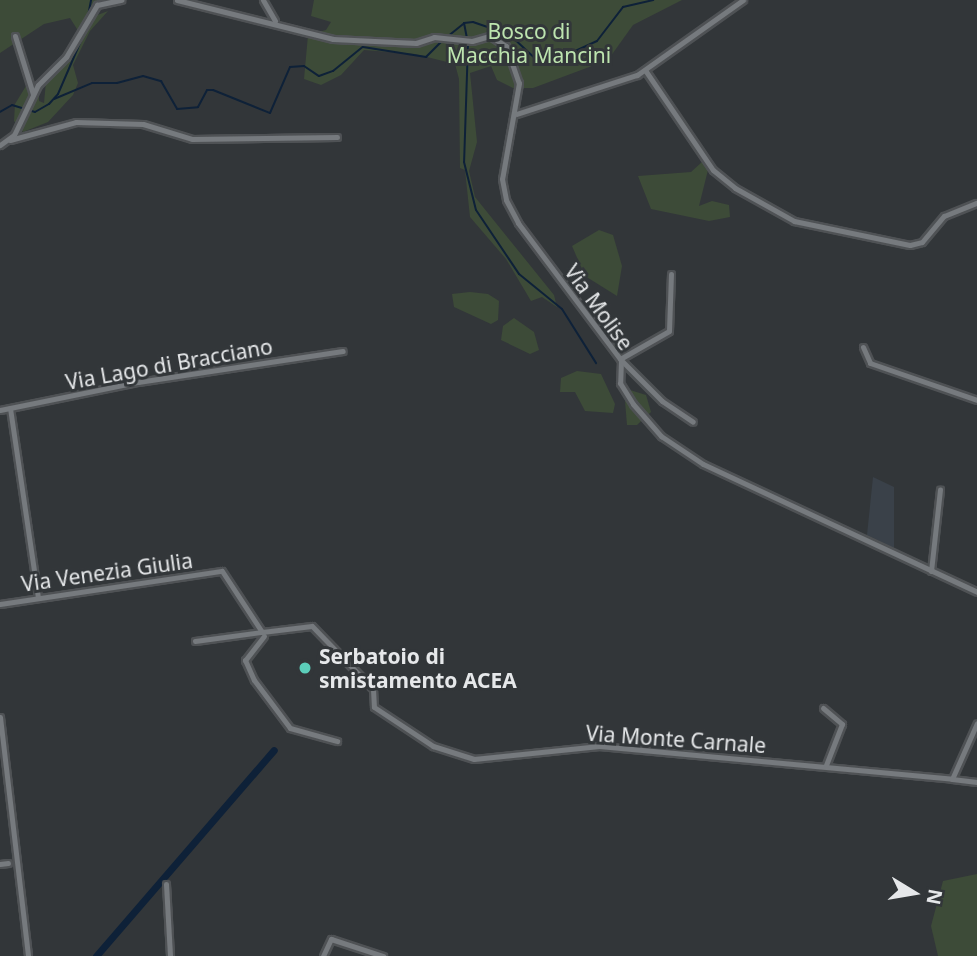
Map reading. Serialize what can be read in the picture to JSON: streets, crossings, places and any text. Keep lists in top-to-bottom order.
{
  "streets": {
    "street": [
      "Via Molise",
      "Via Lago di Bracciano",
      "Via Venezia Giulia",
      "Via Monte Carnale"
    ]
  },
  "crossings": [
    ["Via Venezia Giulia", "Via Monte Carnale"]
  ],
  "parks": ["Bosco di Macchia Mancini"],
  "places": ["Serbatoio di smistamento ACEA"],
  "north": "right"
}
